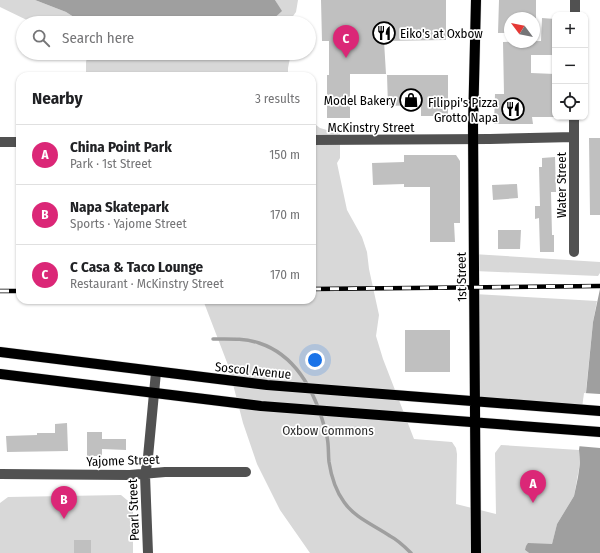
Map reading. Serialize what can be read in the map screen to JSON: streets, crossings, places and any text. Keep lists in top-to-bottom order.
{
  "streets": {
    "main road": ["1st Street", "Soscol Avenue"],
    "street": [
      "McKinstry Street",
      "Water Street",
      "Yajome Street",
      "Pearl Street"
    ]
  },
  "crossings": [
    ["McKinstry Street", "Water Street"],
    ["McKinstry Street", "1st Street"],
    ["1st Street", "Soscol Avenue"],
    ["Soscol Avenue", "Pearl Street"],
    ["Yajome Street", "Pearl Street"]
  ],
  "parks": ["Oxbow Commons"],
  "places": {
    "restaurant": ["Eiko's at Oxbow", "Filippi's Pizza Grotto Napa"],
    "shop": ["Model Bakery"]
  },
  "north": "top left",
  "page": {
    "map_buttons": ["+", "−"],
    "search": "Search here",
    "pins": ["C", "A", "B"],
    "heading": ["Nearby", "3 results"],
    "list": [
      {
        "mark": "A",
        "name": "China Point Park",
        "note": "Park · 1st Street",
        "value": "150 m"
      },
      {
        "mark": "B",
        "name": "Napa Skatepark",
        "note": "Sports · Yajome Street",
        "value": "170 m"
      },
      {
        "mark": "C",
        "name": "C Casa & Taco Lounge",
        "note": "Restaurant · McKinstry Street",
        "value": "170 m"
      }
    ]
  }
}
